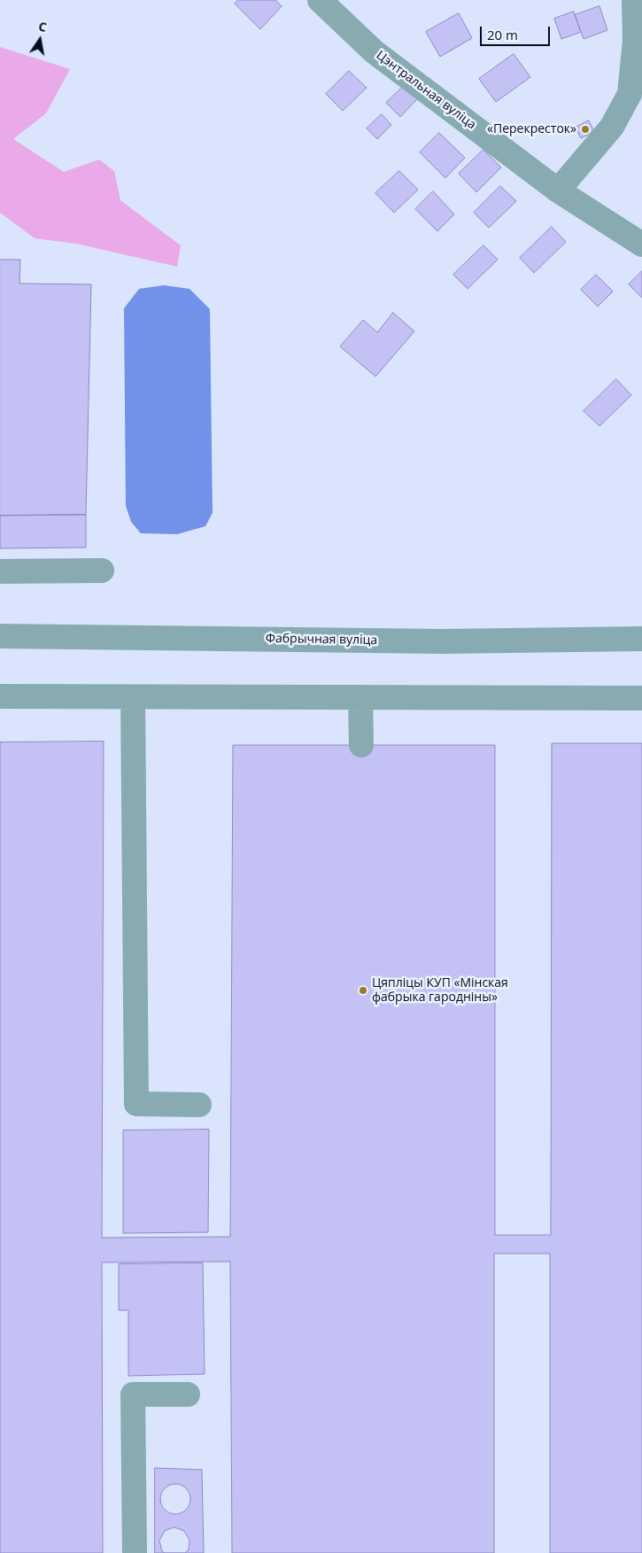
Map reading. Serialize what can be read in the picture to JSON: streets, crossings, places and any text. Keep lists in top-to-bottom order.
{
  "streets": {
    "street": ["Цэнтральная вуліца", "Фабрычная вуліца"]
  },
  "places": ["«Перекресток»", "Цяпліцы КУП «Мінская фабрыка гародніны»"],
  "scale_bar": "20 m",
  "north": "top"
}
